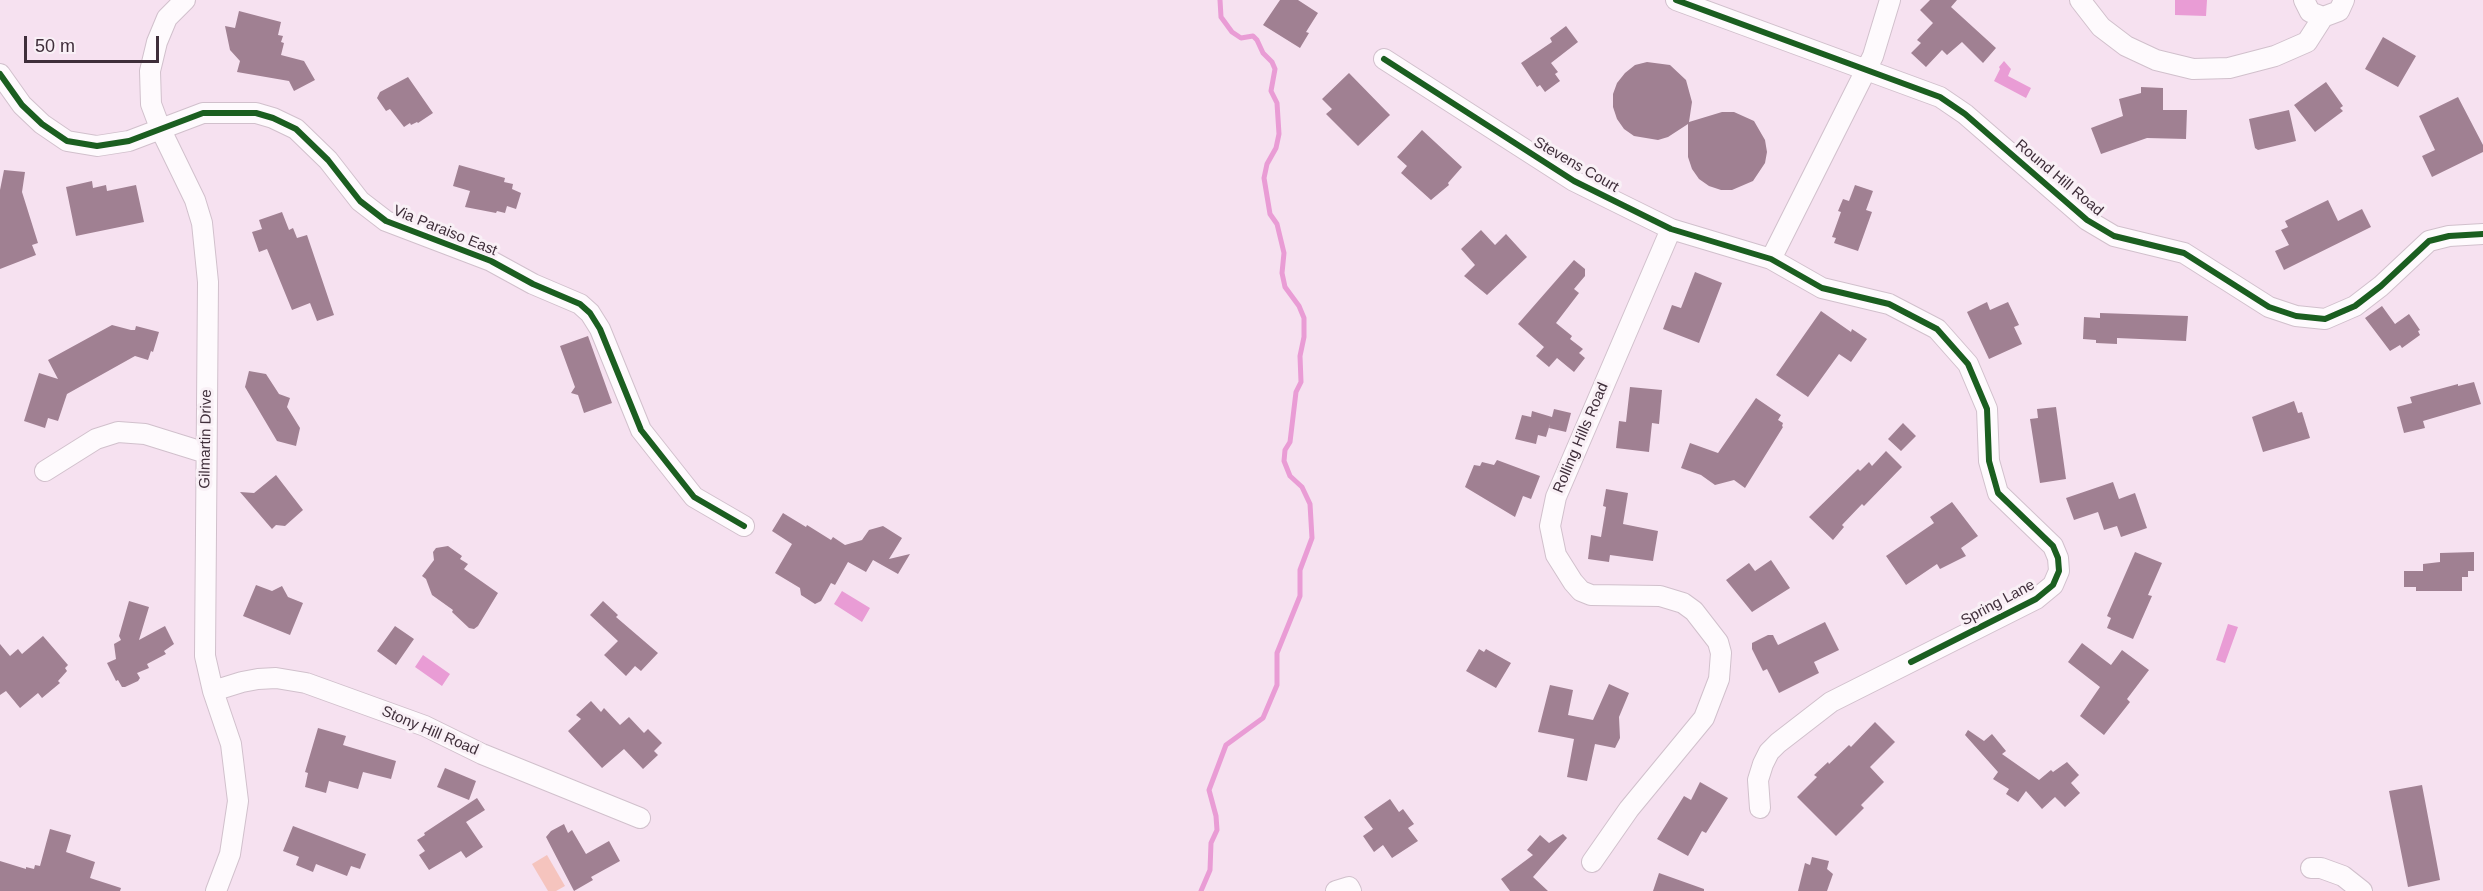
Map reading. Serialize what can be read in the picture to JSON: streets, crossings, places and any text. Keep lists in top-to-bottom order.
{
  "streets": {
    "street": [
      "Stevens Court",
      "Round Hill Road",
      "Via Paraiso East",
      "Rolling Hills Road",
      "Gilmartin Drive",
      "Spring Lane",
      "Stony Hill Road"
    ]
  },
  "crossings": [
    ["Stevens Court", "Rolling Hills Road"],
    ["Stevens Court", "Spring Lane"],
    ["Via Paraiso East", "Gilmartin Drive"],
    ["Gilmartin Drive", "Stony Hill Road"]
  ],
  "scale_bar": "50 m"
}
